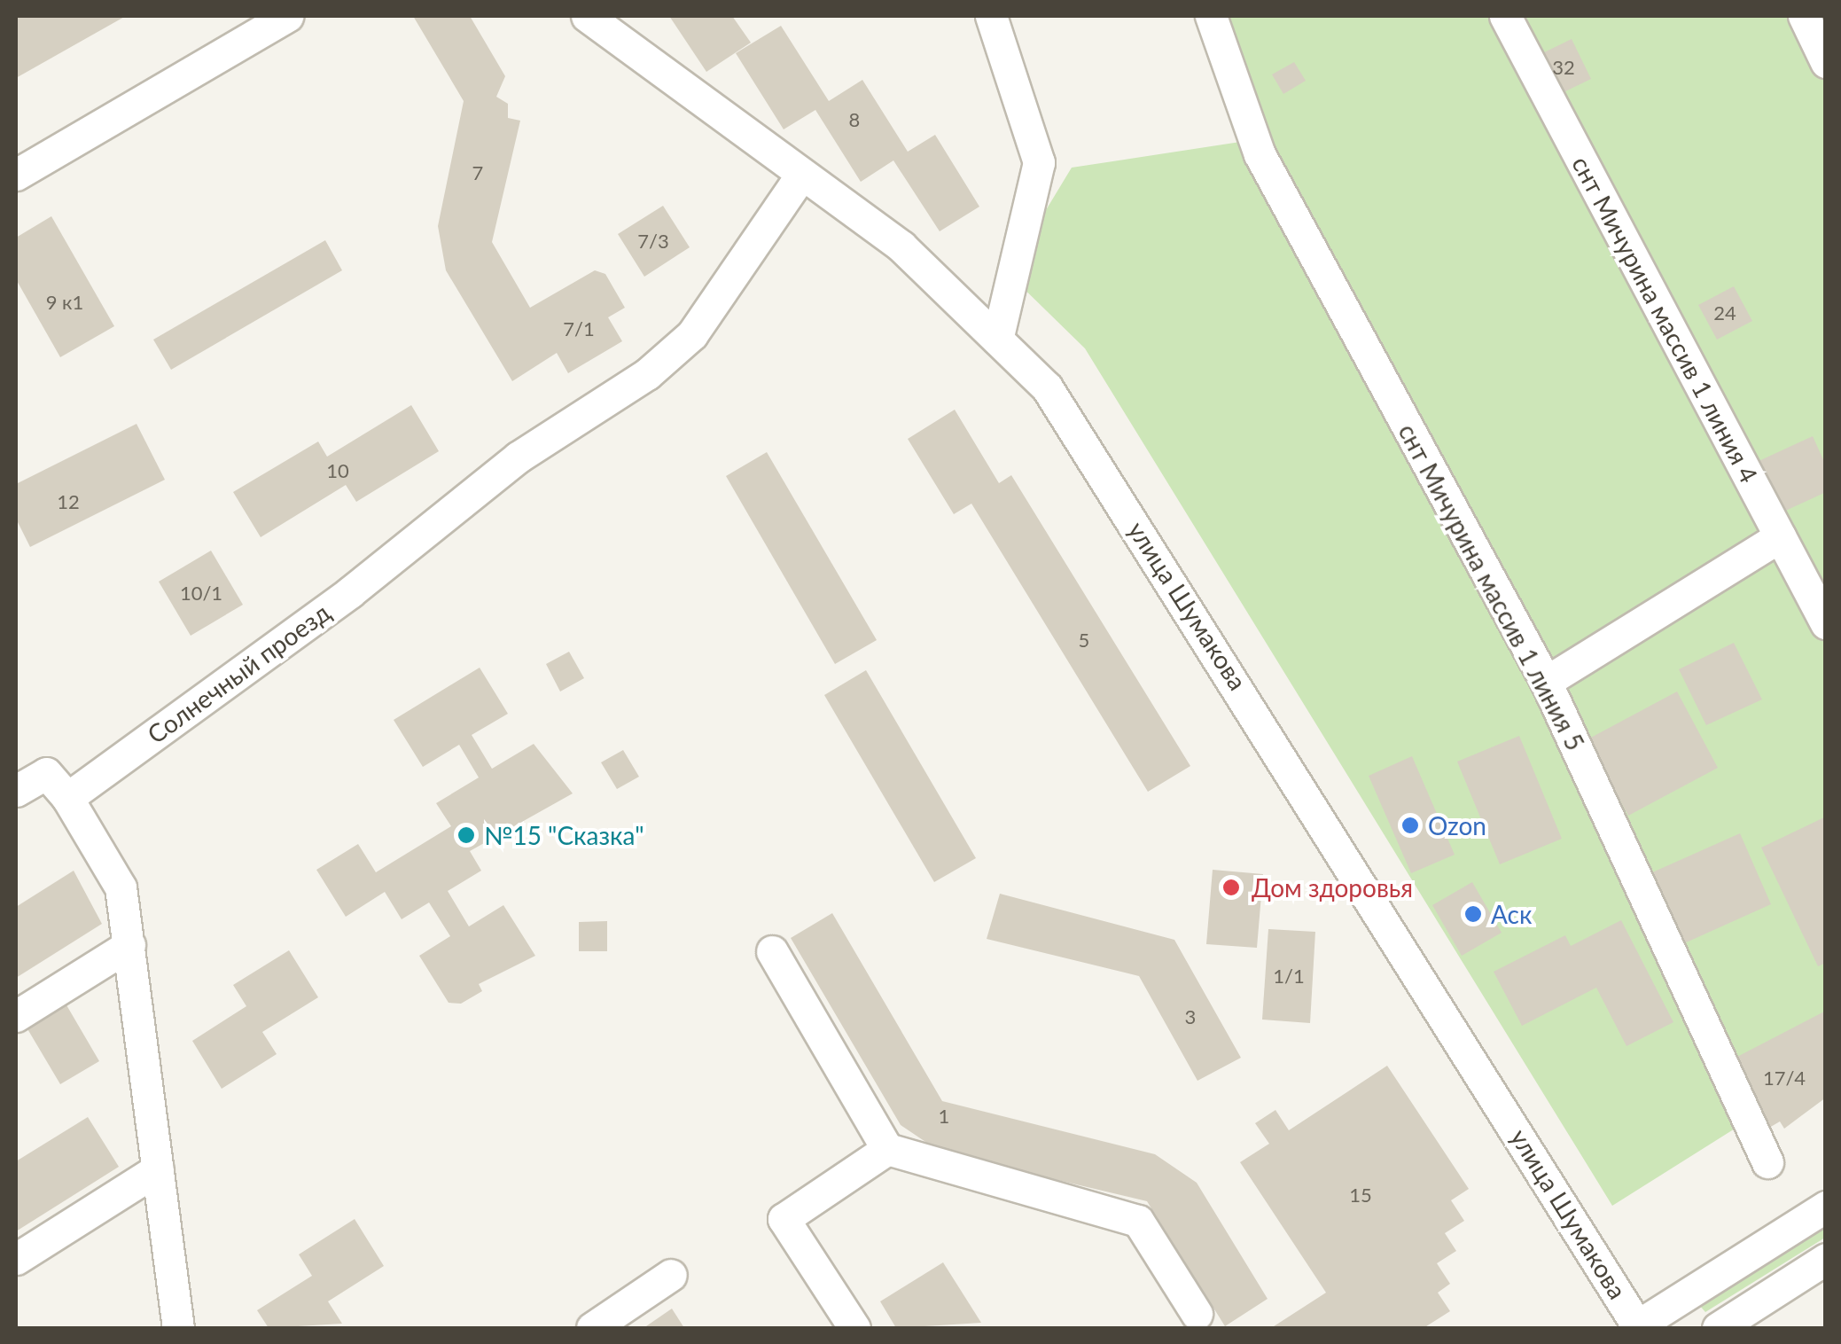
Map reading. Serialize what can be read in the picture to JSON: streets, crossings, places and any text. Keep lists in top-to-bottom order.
{
  "streets": {
    "street": [
      "снт Мичурина массив 1 линия 4",
      "снт Мичурина массив 1 линия 5",
      "улица Шумакова",
      "Солнечный проезд"
    ]
  },
  "crossings": [
    ["улица Шумакова", "Солнечный проезд"]
  ],
  "places": [
    "Ozon",
    "№15 \"Сказка\"",
    "Дом здоровья",
    "Аск"
  ],
  "house_numbers": [
    "32",
    "8",
    "7",
    "7/3",
    "9 к1",
    "24",
    "7/1",
    "10",
    "12",
    "10/1",
    "5",
    "1/1",
    "3",
    "17/4",
    "1",
    "15"
  ]
}
